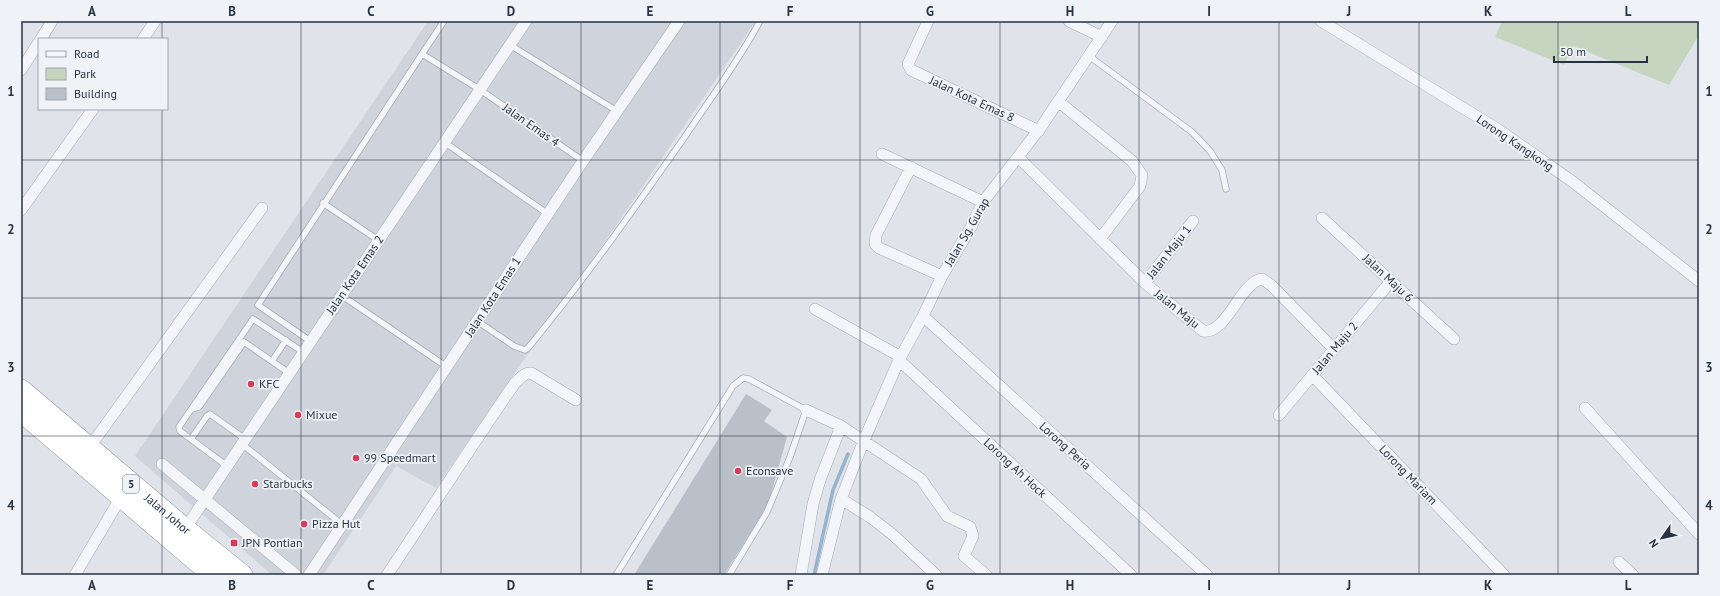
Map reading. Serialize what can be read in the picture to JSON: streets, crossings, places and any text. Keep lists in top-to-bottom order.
{
  "streets": {
    "highway": ["5", "Jalan Johor"],
    "street": [
      "Jalan Kota Emas 8",
      "Lorong Kangkong",
      "Jalan Sg. Gurap",
      "Jalan Maju 1",
      "Jalan Kota Emas 2",
      "Jalan Maju 6",
      "Jalan Kota Emas 1",
      "Jalan Maju",
      "Jalan Maju 2",
      "Lorong Peria",
      "Lorong Ah Hock",
      "Lorong Mariam"
    ],
    "lane": ["Jalan Emas 4"]
  },
  "crossings": [
    ["Jalan Kota Emas 8", "Jalan Sg. Gurap"],
    ["Jalan Emas 4", "Jalan Kota Emas 2"],
    ["Jalan Emas 4", "Jalan Kota Emas 1"],
    ["Jalan Sg. Gurap", "Jalan Maju"],
    ["Jalan Sg. Gurap", "Lorong Peria"],
    ["Jalan Sg. Gurap", "Lorong Ah Hock"],
    ["Jalan Maju 1", "Jalan Maju"],
    ["Jalan Kota Emas 2", "Jalan Johor"],
    ["Jalan Maju 6", "Jalan Maju 2"],
    ["Jalan Maju", "Jalan Maju 2"],
    ["Jalan Maju 2", "Lorong Mariam"]
  ],
  "places": {
    "other": [
      "KFC",
      "Mixue",
      "99 Speedmart",
      "Econsave",
      "Starbucks",
      "Pizza Hut"
    ],
    "transit": ["JPN Pontian"]
  },
  "legend": ["Road", "Park", "Building"],
  "scale_bar": "50 m",
  "north": "bottom left",
  "grid": {
    "columns": [
      "A",
      "B",
      "C",
      "D",
      "E",
      "F",
      "G",
      "H",
      "I",
      "J",
      "K",
      "L"
    ],
    "rows": [
      "1",
      "2",
      "3",
      "4"
    ]
  }
}
